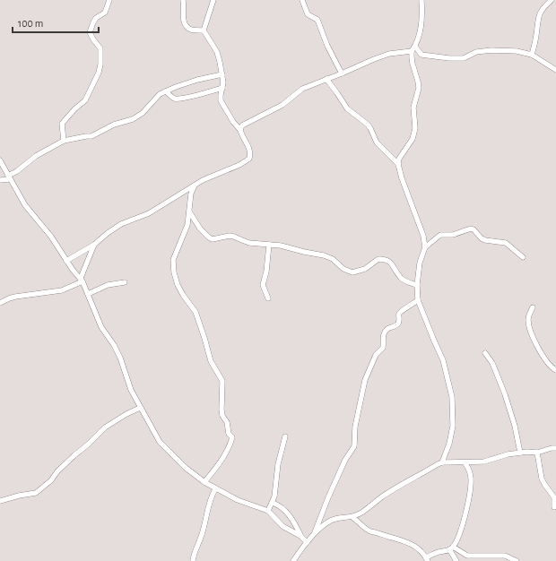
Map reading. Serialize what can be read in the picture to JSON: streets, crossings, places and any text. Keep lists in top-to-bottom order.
{
  "scale_bar": "100 m"
}
